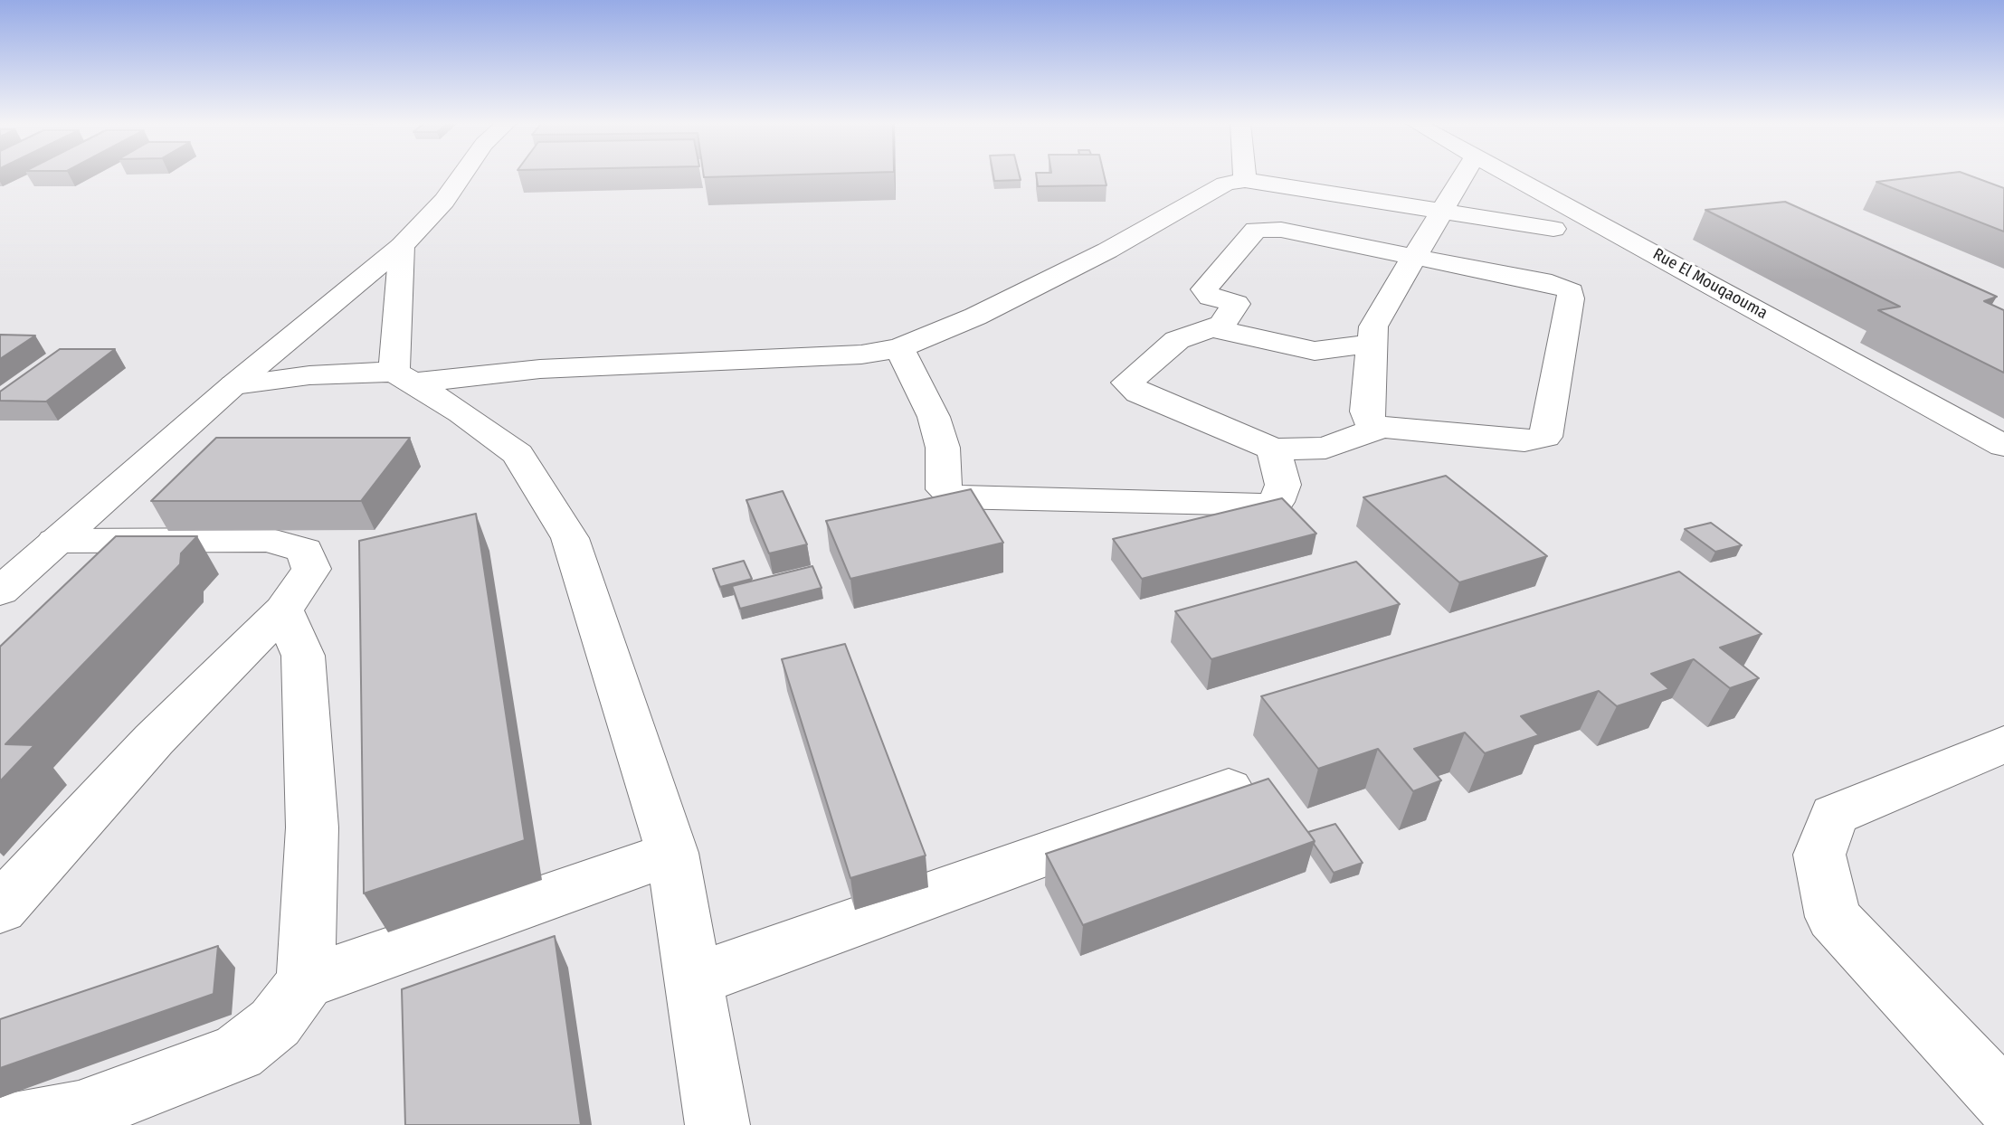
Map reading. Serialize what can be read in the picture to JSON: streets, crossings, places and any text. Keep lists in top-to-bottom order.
{
  "streets": {
    "street": ["Rue El Mouqaouma"]
  }
}
